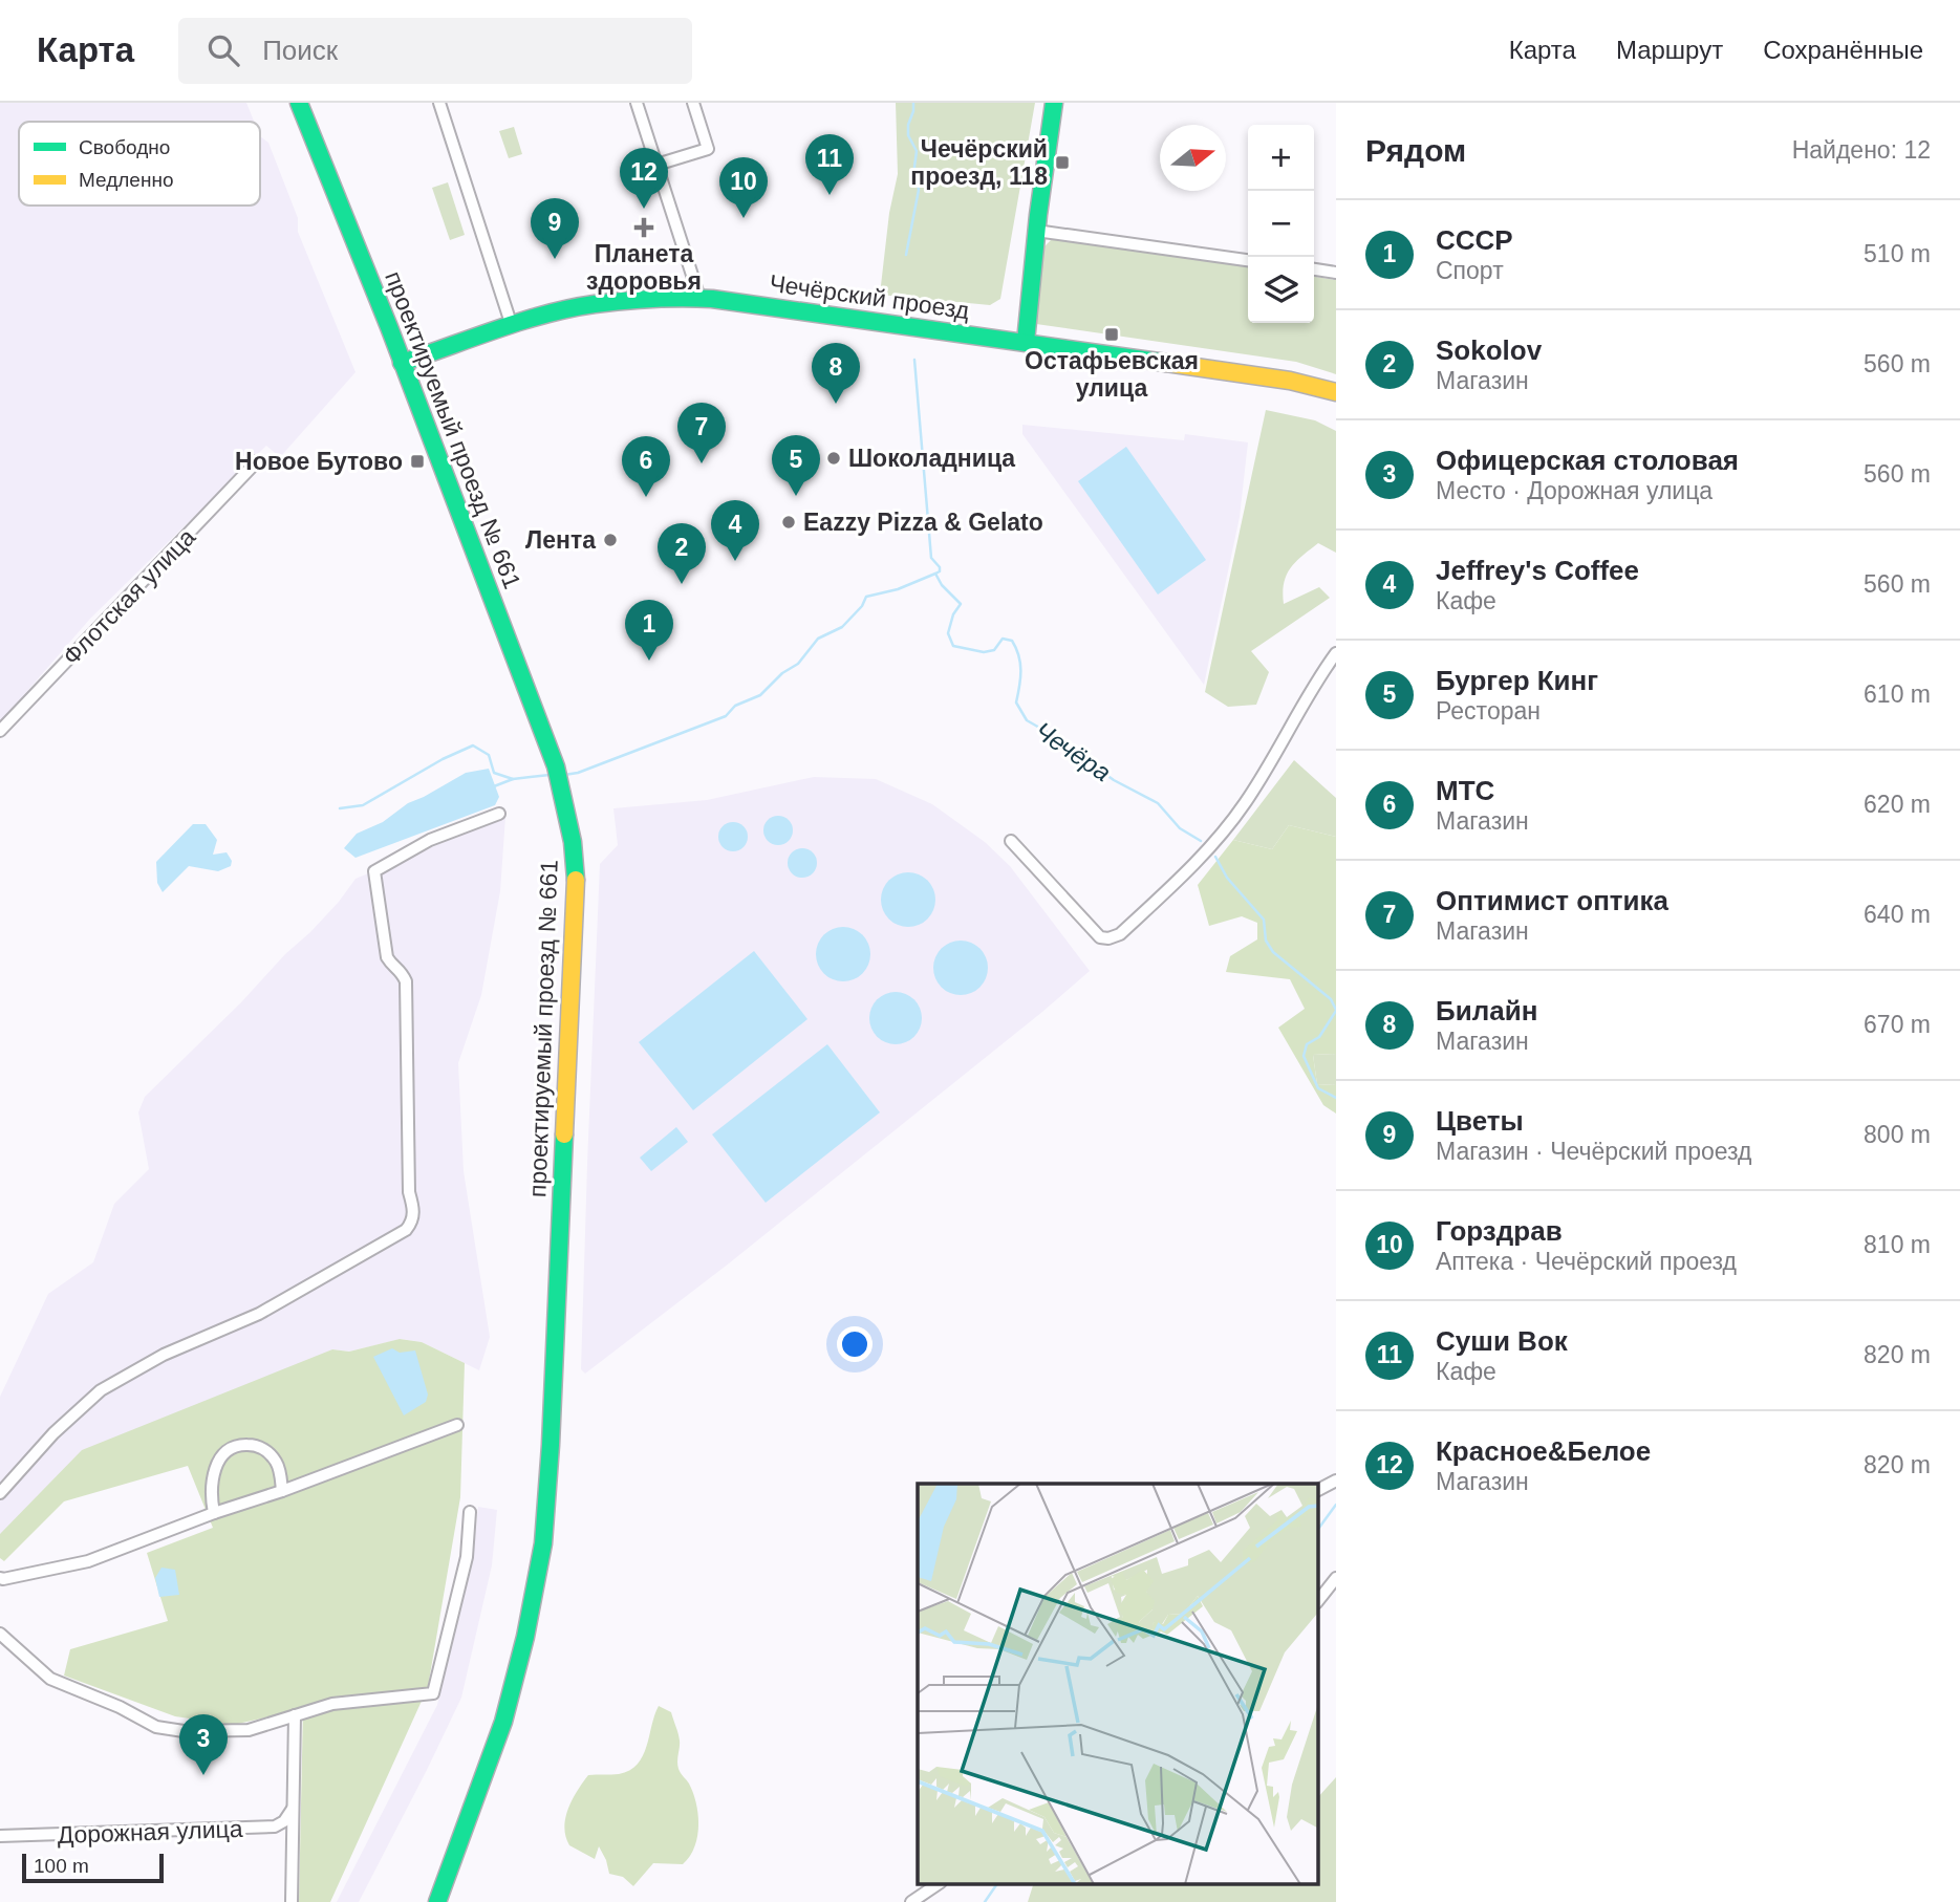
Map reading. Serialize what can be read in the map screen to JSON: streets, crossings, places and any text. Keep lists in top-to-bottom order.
{
  "streets": {
    "main road": ["Чечёрский проезд", "проектируемый проезд № 661"],
    "street": ["Флотская улица", "Дорожная улица"]
  },
  "crossings": [
    ["Чечёрский проезд", "проектируемый проезд № 661"]
  ],
  "water": ["Чечёра"],
  "places": {
    "transit": ["Чечёрский проезд, 118", "Остафьевская улица", "Новое Бутово"],
    "health": ["Планета здоровья"],
    "other": ["Шоколадница", "Eazzy Pizza & Gelato", "Лента"]
  },
  "legend": ["Свободно", "Медленно"],
  "scale_bar": "100 m",
  "north": "right",
  "page": {
    "header": "Карта",
    "search": "Поиск",
    "nav": ["Карта", "Маршрут", "Сохранённые"],
    "heading": ["Рядом", "Найдено: 12"],
    "map_buttons": ["+", "−"],
    "pins": [
      "11",
      "12",
      "10",
      "9",
      "8",
      "7",
      "5",
      "6",
      "4",
      "2",
      "1",
      "3"
    ],
    "list": [
      {
        "mark": "1",
        "name": "СССР",
        "note": "Спорт",
        "value": "510 m"
      },
      {
        "mark": "2",
        "name": "Sokolov",
        "note": "Магазин",
        "value": "560 m"
      },
      {
        "mark": "3",
        "name": "Офицерская столовая",
        "note": "Место · Дорожная улица",
        "value": "560 m"
      },
      {
        "mark": "4",
        "name": "Jeffrey's Coffee",
        "note": "Кафе",
        "value": "560 m"
      },
      {
        "mark": "5",
        "name": "Бургер Кинг",
        "note": "Ресторан",
        "value": "610 m"
      },
      {
        "mark": "6",
        "name": "МТС",
        "note": "Магазин",
        "value": "620 m"
      },
      {
        "mark": "7",
        "name": "Оптимист оптика",
        "note": "Магазин",
        "value": "640 m"
      },
      {
        "mark": "8",
        "name": "Билайн",
        "note": "Магазин",
        "value": "670 m"
      },
      {
        "mark": "9",
        "name": "Цветы",
        "note": "Магазин · Чечёрский проезд",
        "value": "800 m"
      },
      {
        "mark": "10",
        "name": "Горздрав",
        "note": "Аптека · Чечёрский проезд",
        "value": "810 m"
      },
      {
        "mark": "11",
        "name": "Суши Вок",
        "note": "Кафе",
        "value": "820 m"
      },
      {
        "mark": "12",
        "name": "Красное&Белое",
        "note": "Магазин",
        "value": "820 m"
      }
    ],
    "scale": "100 m"
  }
}
